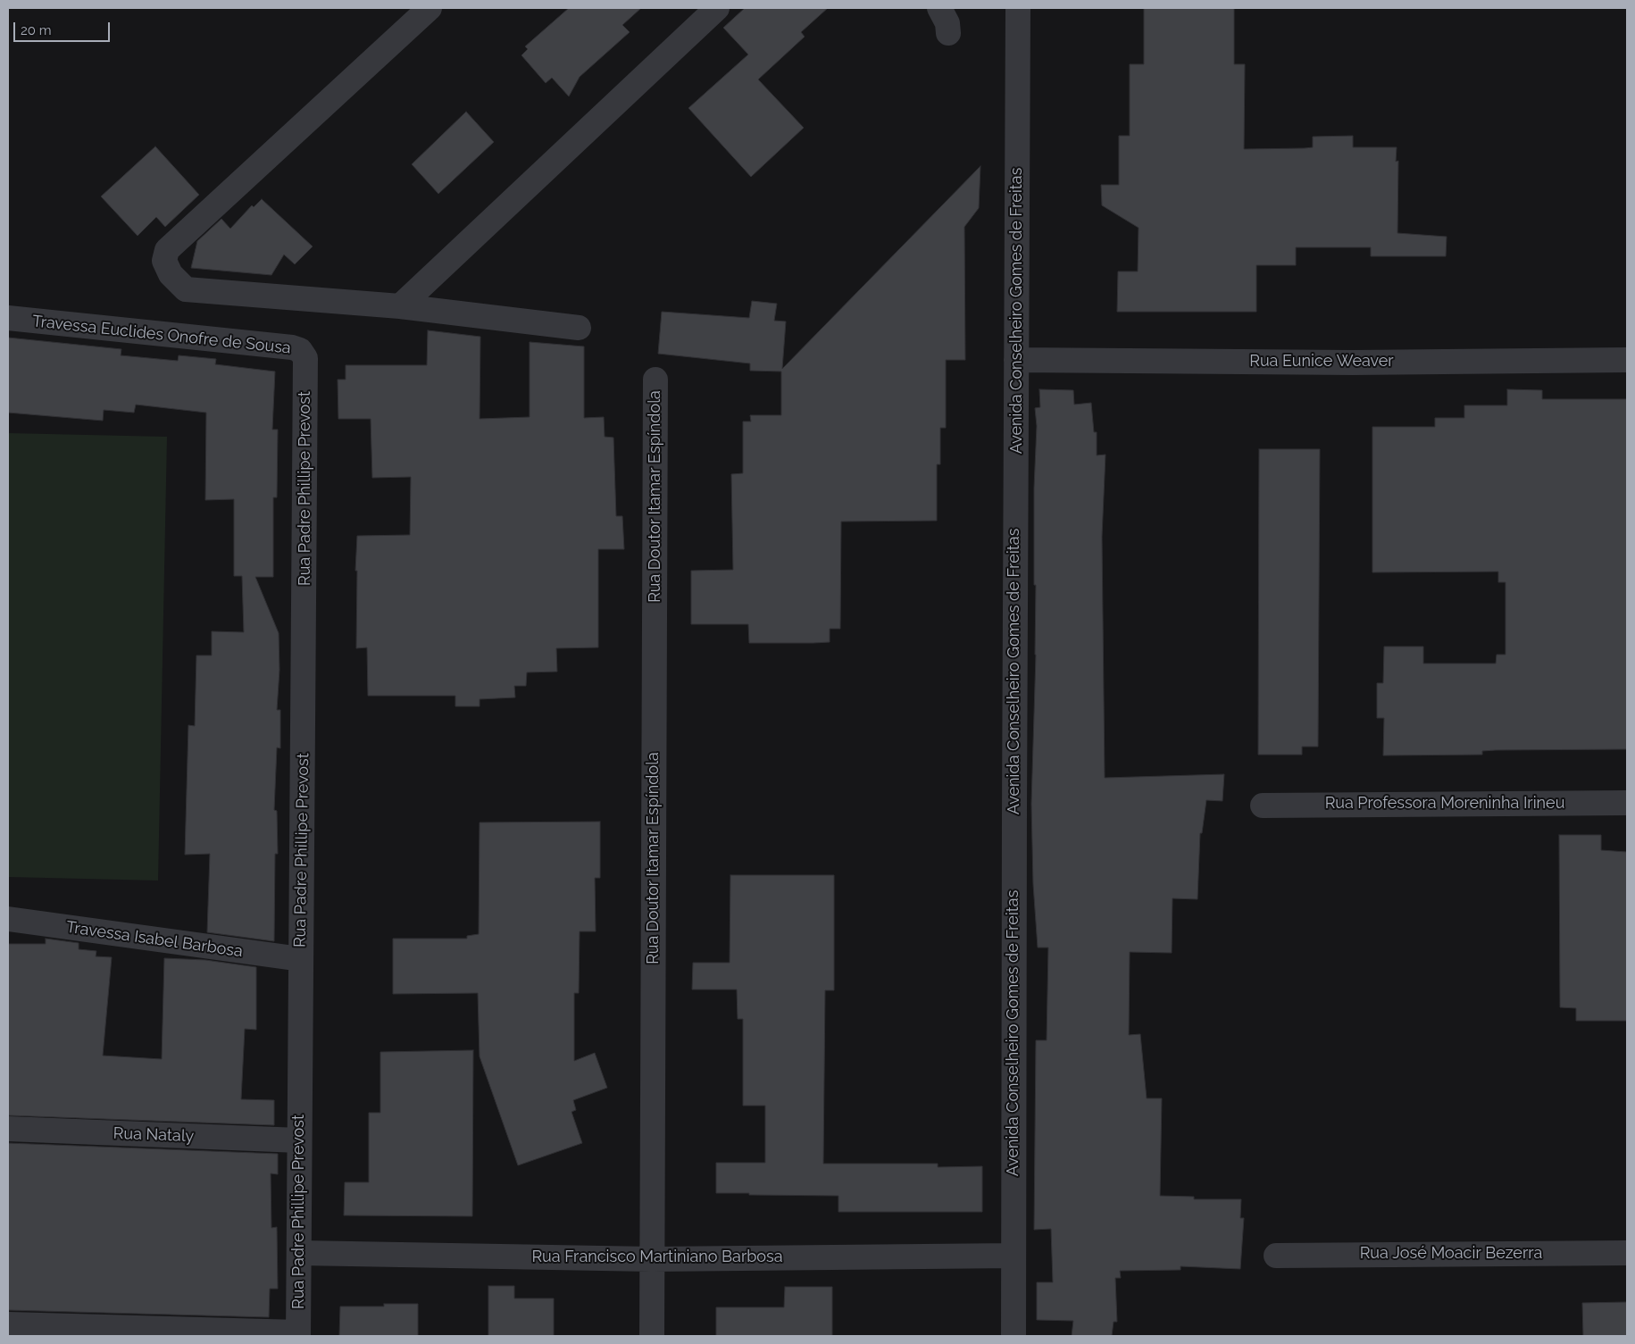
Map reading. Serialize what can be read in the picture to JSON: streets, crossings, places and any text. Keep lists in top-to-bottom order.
{
  "streets": {
    "street": [
      "Avenida Conselheiro Gomes de Freitas",
      "Travessa Euclides Onofre de Sousa",
      "Rua Eunice Weaver",
      "Rua Padre Phillipe Prevost",
      "Rua Doutor Itamar Espíndola",
      "Rua Professora Moreninha Irineu",
      "Travessa Isabel Barbosa",
      "Rua Nataly",
      "Rua José Moacir Bezerra",
      "Rua Francisco Martiniano Barbosa"
    ]
  },
  "crossings": [
    ["Avenida Conselheiro Gomes de Freitas", "Rua Eunice Weaver"],
    ["Avenida Conselheiro Gomes de Freitas", "Rua Francisco Martiniano Barbosa"],
    ["Travessa Euclides Onofre de Sousa", "Rua Padre Phillipe Prevost"],
    ["Rua Padre Phillipe Prevost", "Travessa Isabel Barbosa"],
    ["Rua Padre Phillipe Prevost", "Rua Nataly"],
    ["Rua Padre Phillipe Prevost", "Rua Francisco Martiniano Barbosa"],
    ["Rua Doutor Itamar Espíndola", "Rua Francisco Martiniano Barbosa"]
  ],
  "scale_bar": "20 m"
}
